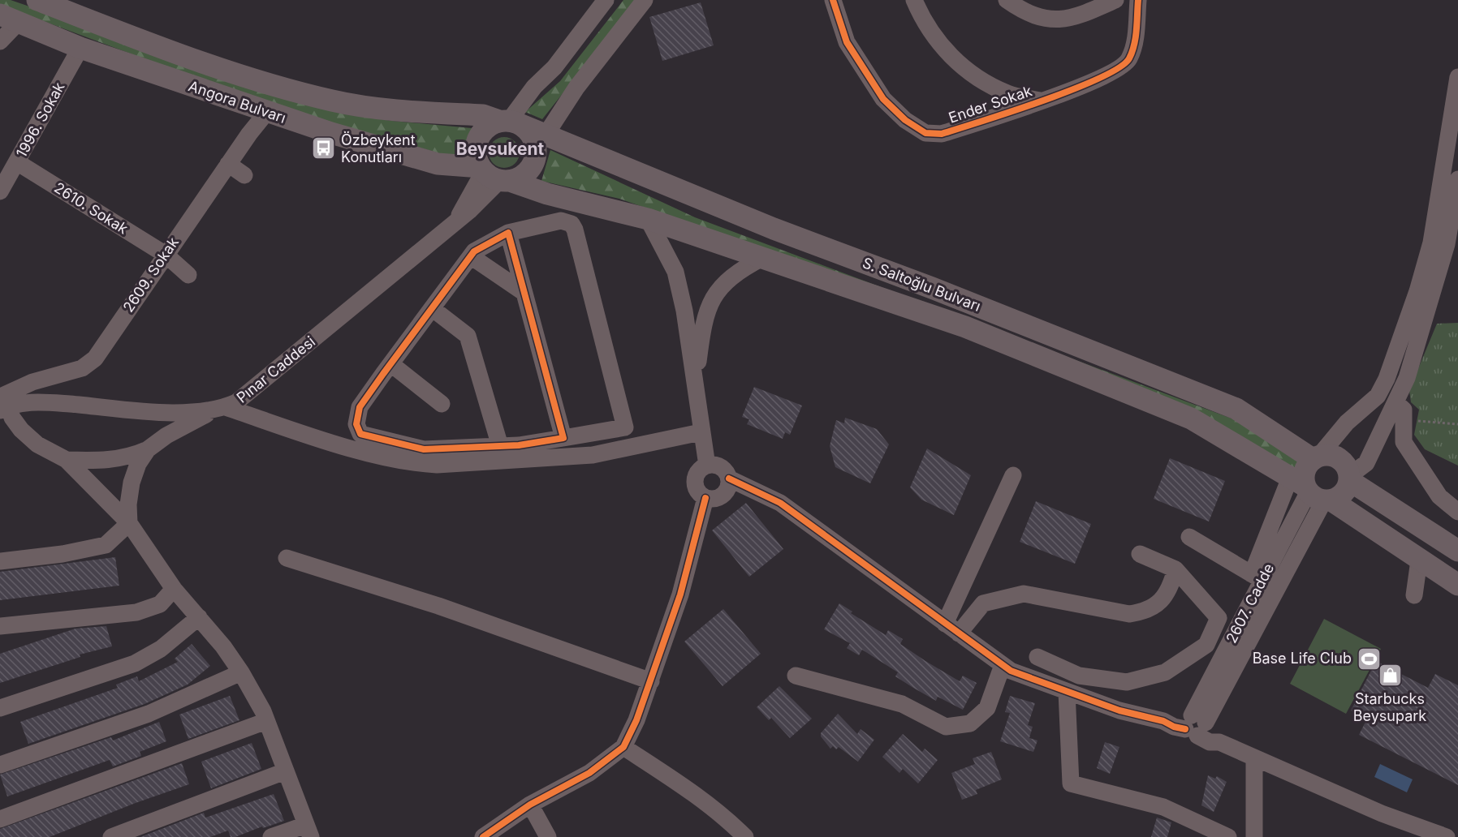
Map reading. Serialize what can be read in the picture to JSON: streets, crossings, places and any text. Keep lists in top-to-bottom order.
{
  "streets": {
    "main road": ["Angora Bulvarı", "S. Saltoğlu Bulvarı"],
    "street": [
      "Ender Sokak",
      "1996. Sokak",
      "2610. Sokak",
      "2609. Sokak",
      "Pınar Caddesi",
      "2607. Cadde"
    ]
  },
  "crossings": [
    ["Angora Bulvarı", "1996. Sokak"],
    ["Angora Bulvarı", "2609. Sokak"],
    ["Angora Bulvarı", "S. Saltoğlu Bulvarı"],
    ["Angora Bulvarı", "Pınar Caddesi"],
    ["1996. Sokak", "2610. Sokak"],
    ["2610. Sokak", "2609. Sokak"],
    ["2609. Sokak", "Pınar Caddesi"],
    ["S. Saltoğlu Bulvarı", "Pınar Caddesi"],
    ["S. Saltoğlu Bulvarı", "2607. Cadde"]
  ],
  "districts": ["Beysukent"],
  "places": {
    "bus stop": ["Özbeykent Konutları"],
    "sports": ["Base Life Club"],
    "shop": ["Starbucks Beysupark"]
  }
}
